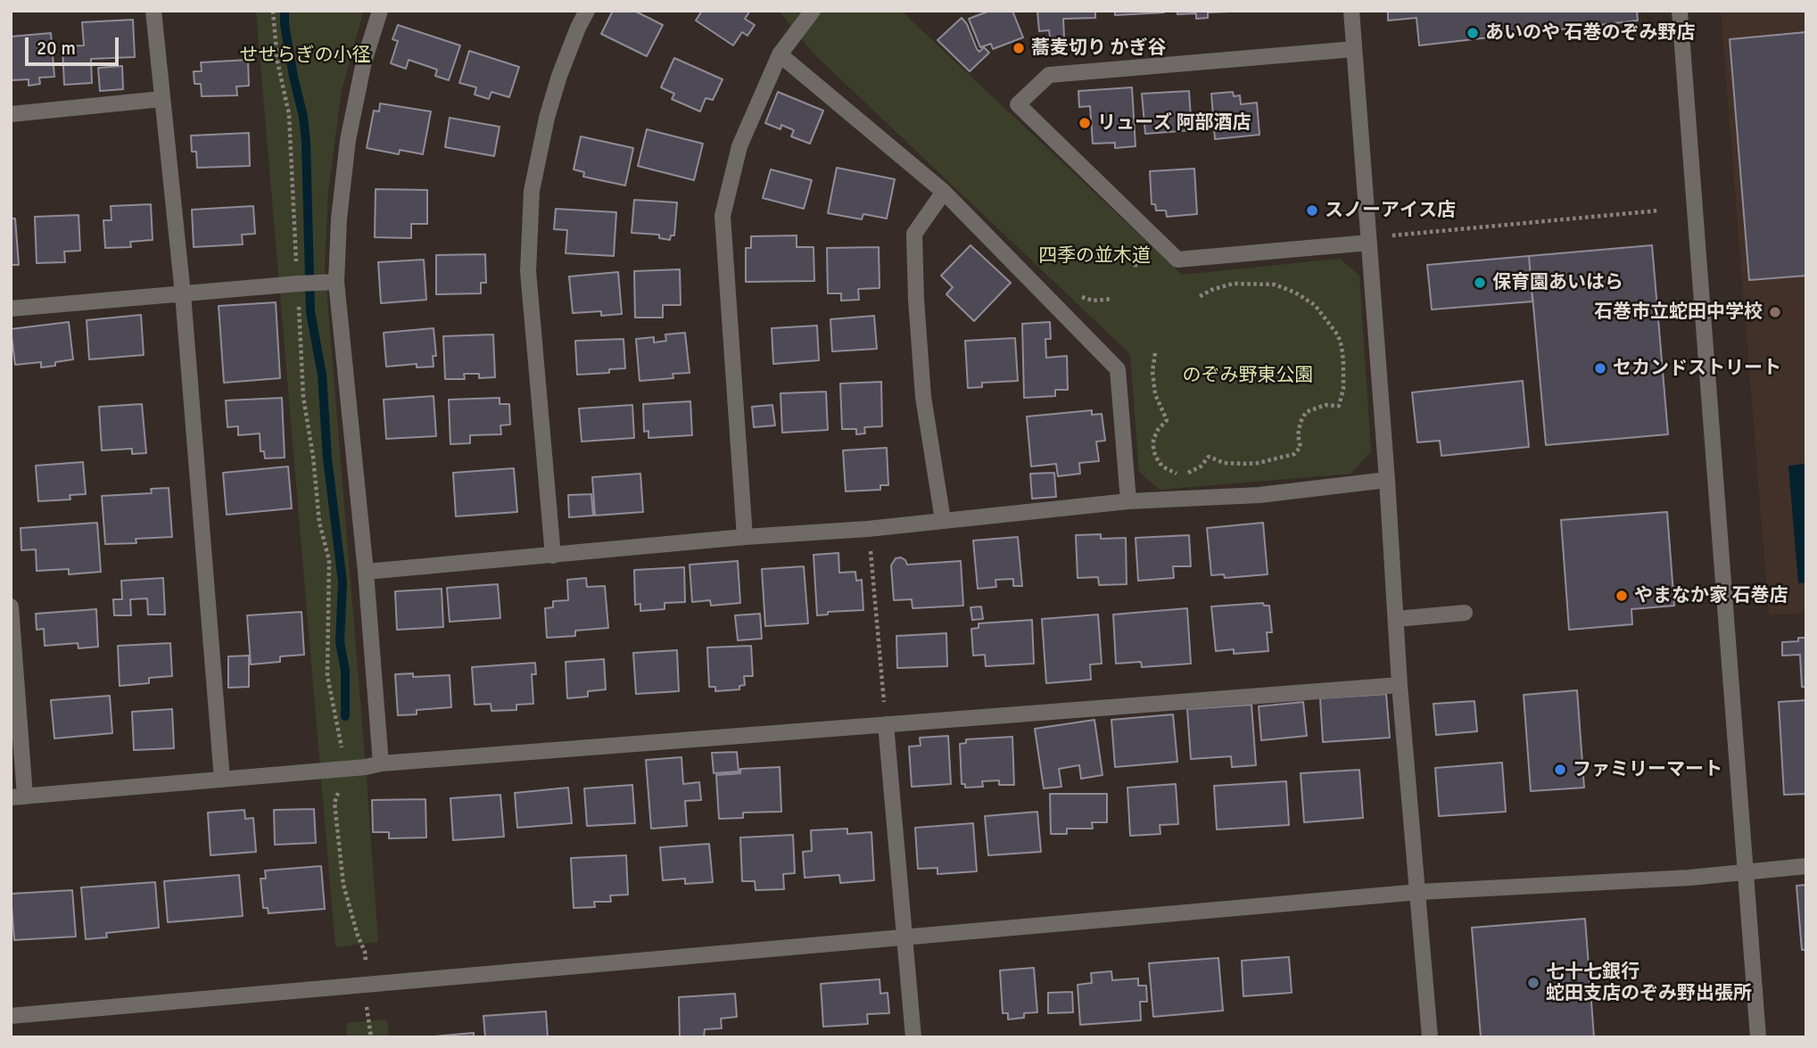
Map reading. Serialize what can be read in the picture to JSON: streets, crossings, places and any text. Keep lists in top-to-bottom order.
{
  "parks": ["せせらぎの小径", "四季の並木道", "のぞみ野東公園"],
  "places": [
    "あいのや 石巻のぞみ野店",
    "蕎麦切り かぎ谷",
    "リューズ 阿部酒店",
    "スノーアイス店",
    "保育園あいはら",
    "石巻市立蛇田中学校",
    "セカンドストリート",
    "やまなか家 石巻店",
    "ファミリーマート",
    "七十七銀行 蛇田支店のぞみ野出張所"
  ],
  "scale_bar": "20 m"
}
